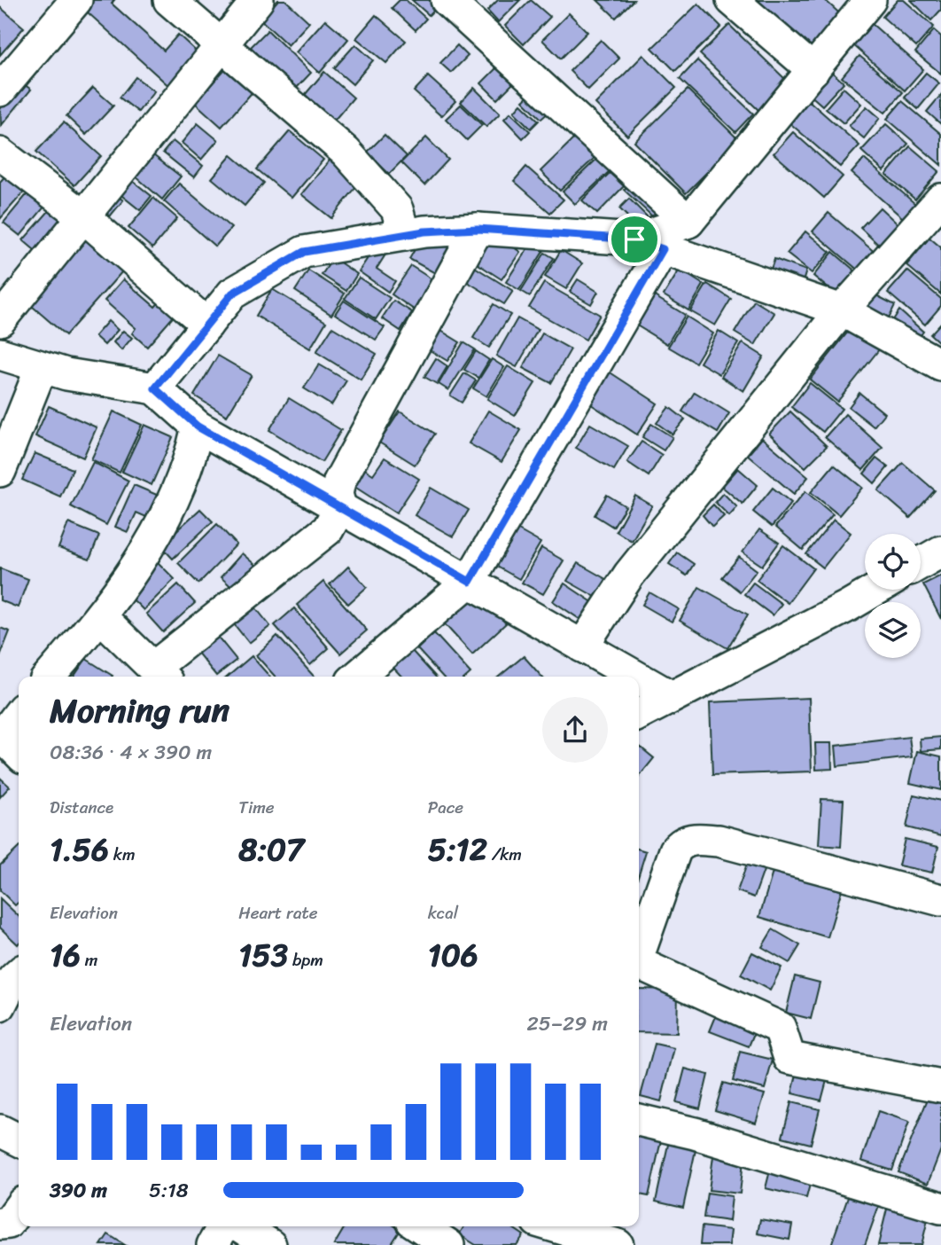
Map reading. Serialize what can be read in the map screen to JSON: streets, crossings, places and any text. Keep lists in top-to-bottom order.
{
  "page": {
    "heading": ["Morning run", "08:36 · 4 × 390 m"],
    "stats": [
      ["Distance", "1.56 km"],
      ["Time", "8:07"],
      ["Pace", "5:12 /km"],
      ["Elevation", "16 m"],
      ["Heart rate", "153 bpm"],
      ["kcal", "106"]
    ],
    "chart": ["Elevation", "25–29 m"],
    "list": [
      {
        "name": "390 m",
        "note": "5:18"
      }
    ]
  }
}
